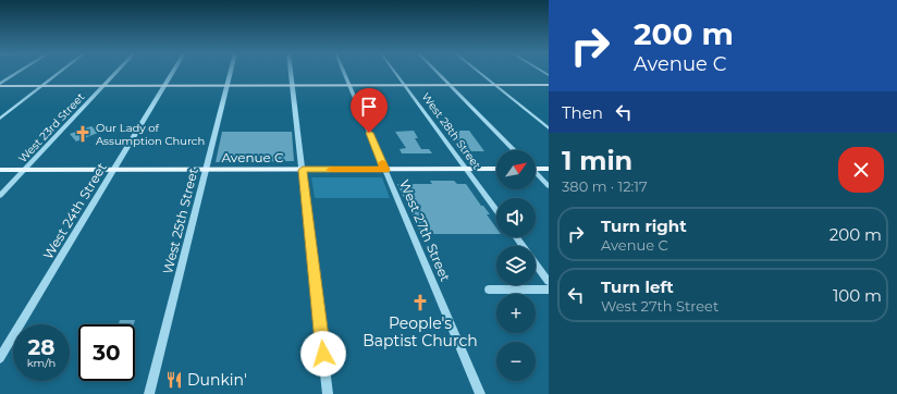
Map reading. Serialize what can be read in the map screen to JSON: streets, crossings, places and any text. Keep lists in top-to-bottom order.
{
  "streets": {
    "main road": ["Avenue C"],
    "street": [
      "West 23rd Street",
      "West 28th Street",
      "West 24th Street",
      "West 25th Street",
      "West 27th Street"
    ]
  },
  "crossings": [
    ["West 23rd Street", "Avenue C"],
    ["West 28th Street", "Avenue C"],
    ["Avenue C", "West 24th Street"],
    ["Avenue C", "West 25th Street"],
    ["Avenue C", "West 27th Street"]
  ],
  "places": {
    "church": ["Our Lady of Assumption Church", "People's Baptist Church"],
    "restaurant": ["Dunkin'"]
  },
  "north": "top right",
  "page": {
    "turn": ["200 m", "Avenue C"],
    "then": "Then",
    "heading": ["1 min", "380 m · 12:17"],
    "map_buttons": ["+", "−"],
    "list": [
      {
        "name": "Turn right",
        "note": "Avenue C",
        "value": "200 m"
      },
      {
        "name": "Turn left",
        "note": "West 27th Street",
        "value": "100 m"
      }
    ],
    "speed": "28 km/h",
    "limit": "30"
  }
}
